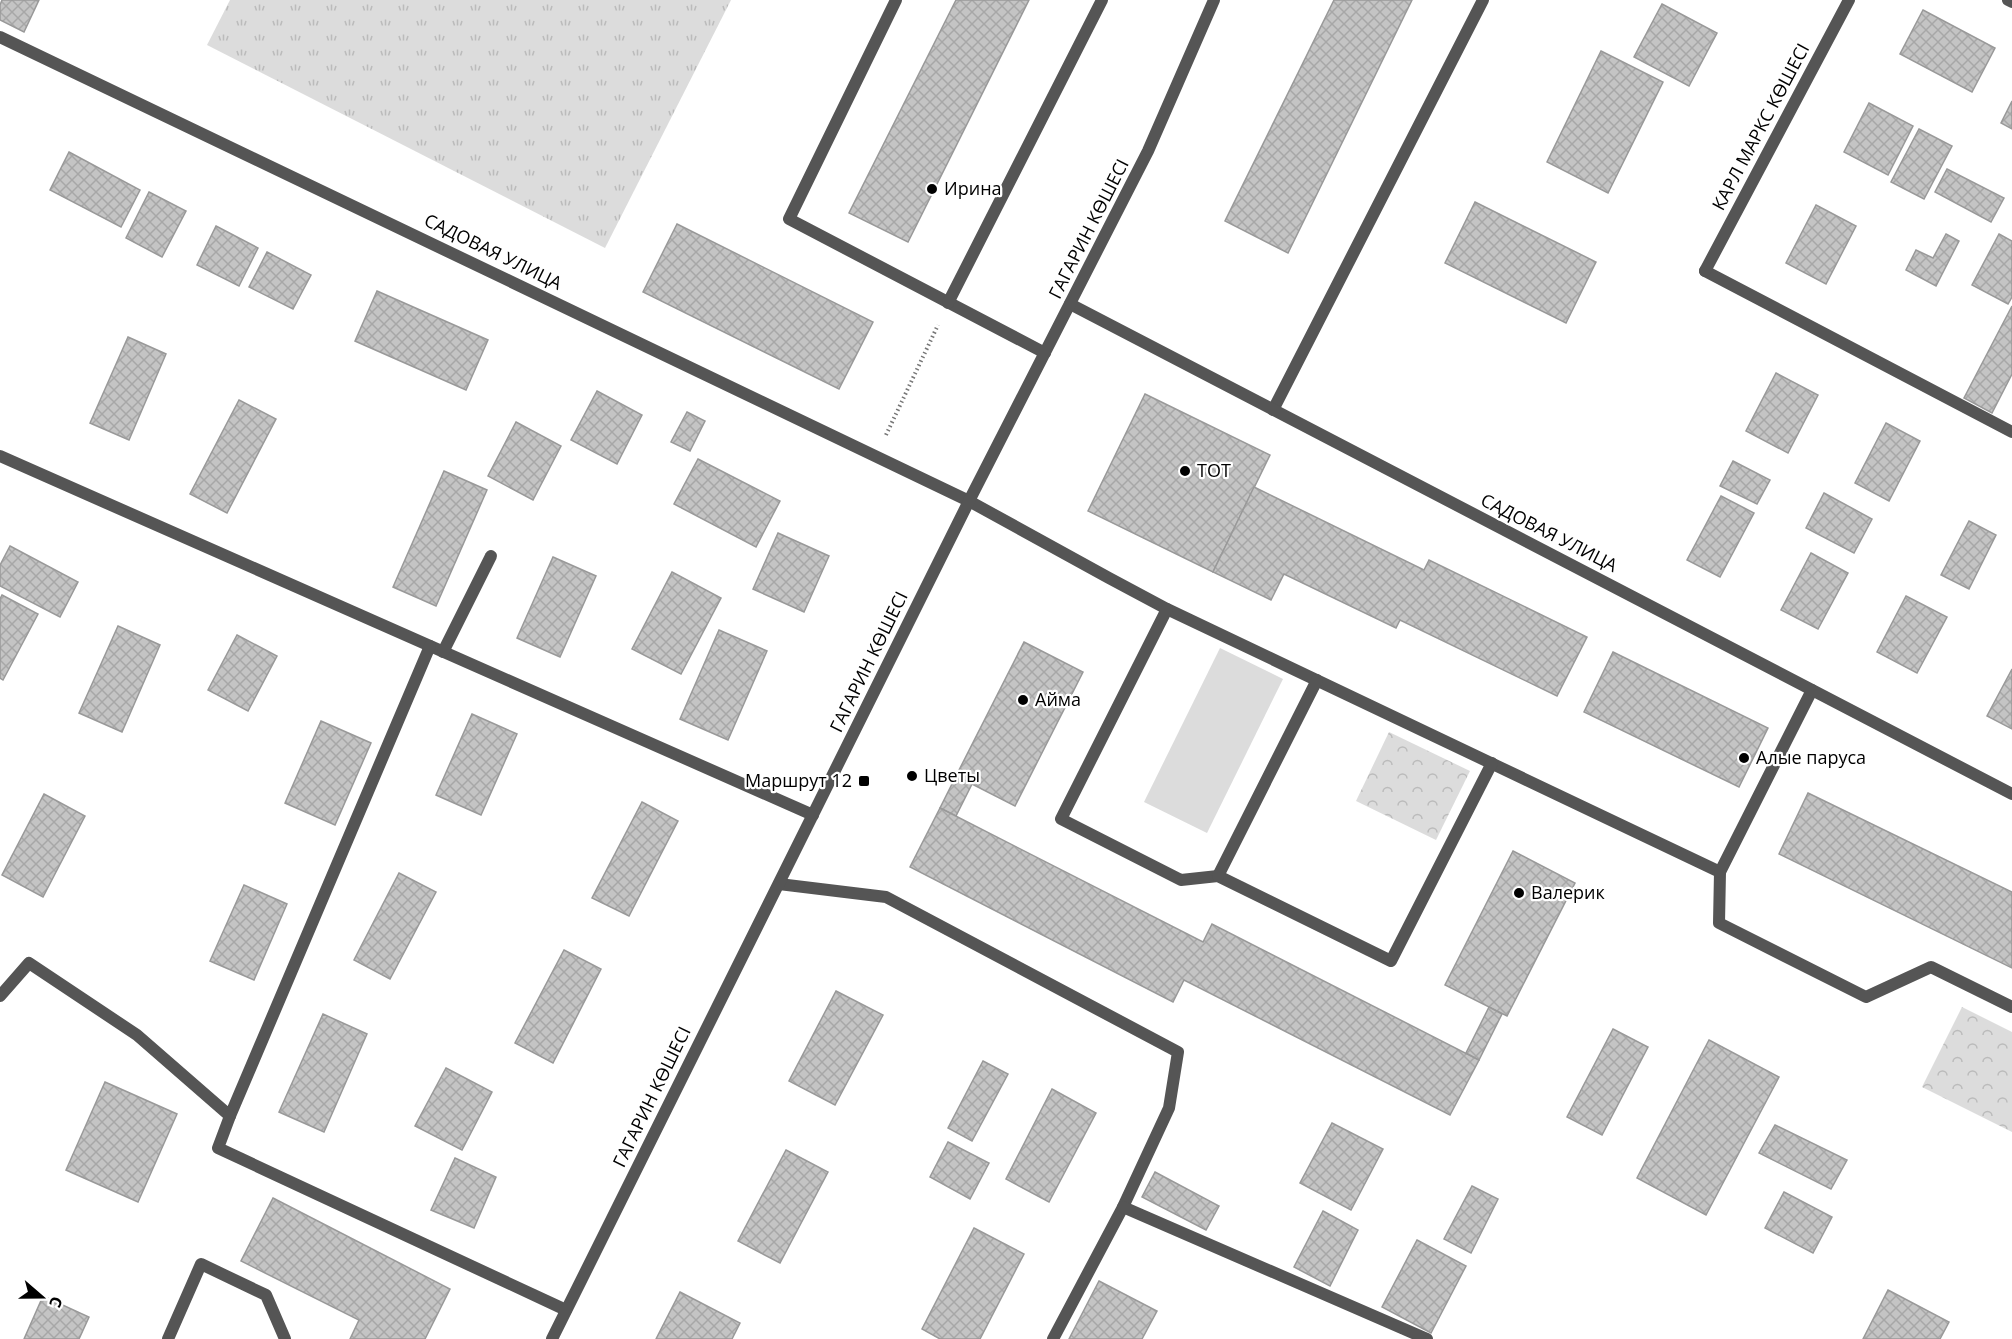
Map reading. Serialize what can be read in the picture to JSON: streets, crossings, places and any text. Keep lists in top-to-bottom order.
{
  "streets": {
    "street": ["КАРЛ МАРКС КӨШЕСІ", "ГАГАРИН КӨШЕСІ", "САДОВАЯ УЛИЦА"]
  },
  "crossings": [
    ["ГАГАРИН КӨШЕСІ", "САДОВАЯ УЛИЦА"]
  ],
  "places": {
    "other": [
      "Ирина",
      "ТОТ",
      "Айма",
      "Алые паруса",
      "Цветы",
      "Валерик"
    ],
    "transit": ["Маршрут 12"]
  },
  "north": "right"
}
